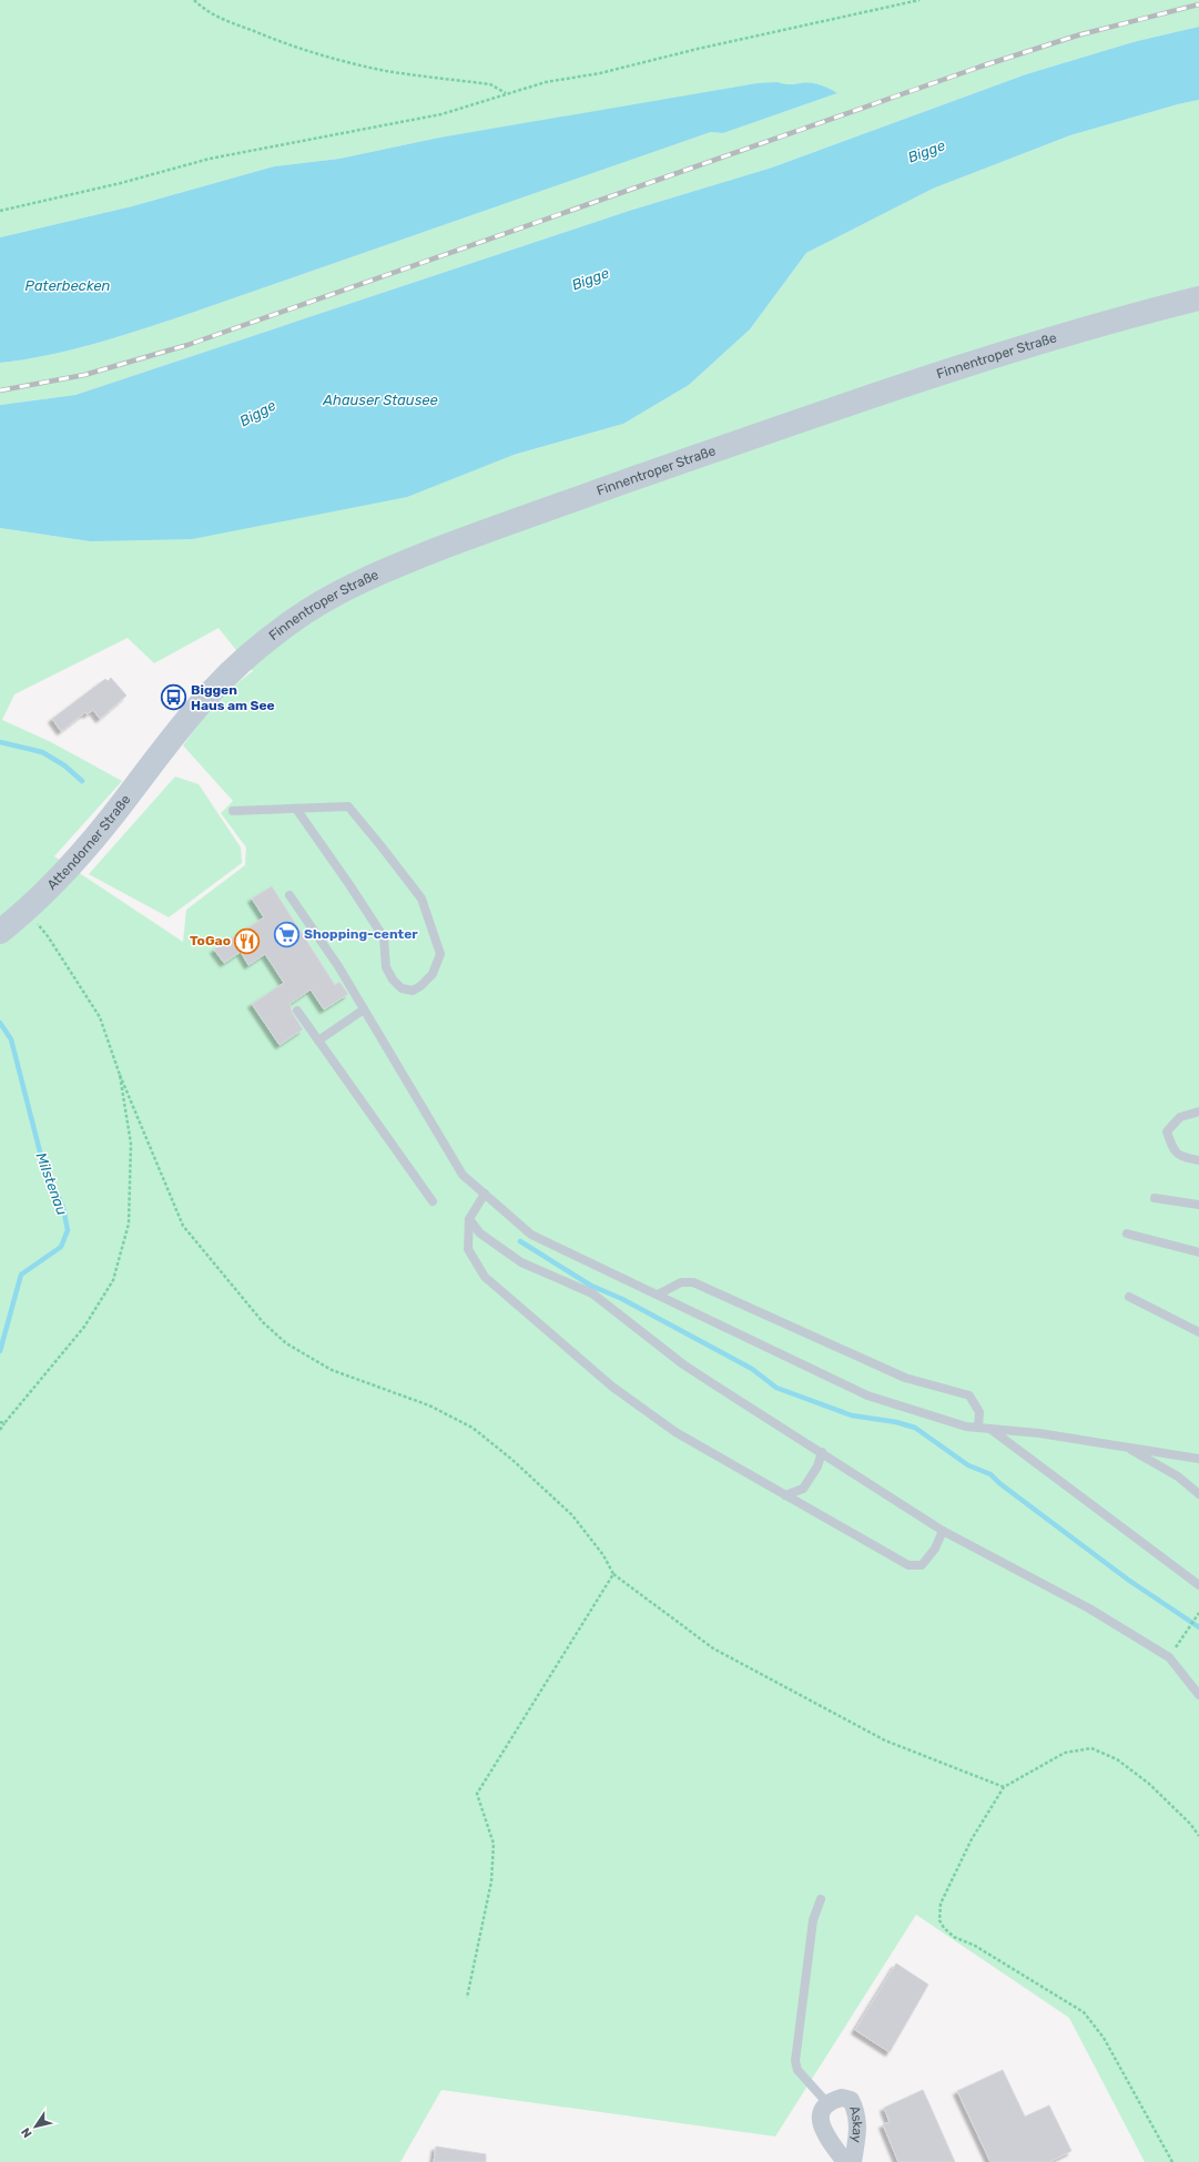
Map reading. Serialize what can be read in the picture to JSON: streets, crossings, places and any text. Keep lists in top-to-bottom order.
{
  "streets": {
    "main road": ["Finnentroper Straße", "Attendorner Straße"],
    "street": ["Askay"]
  },
  "crossings": [
    ["Finnentroper Straße", "Attendorner Straße"]
  ],
  "water": [
    "Bigge",
    "Paterbecken",
    "Ahauser Stausee",
    "Milstenau"
  ],
  "places": {
    "bus stop": ["Biggen Haus am See"],
    "supermarket": ["Shopping-center"],
    "restaurant": ["ToGao"]
  },
  "north": "bottom left"
}
